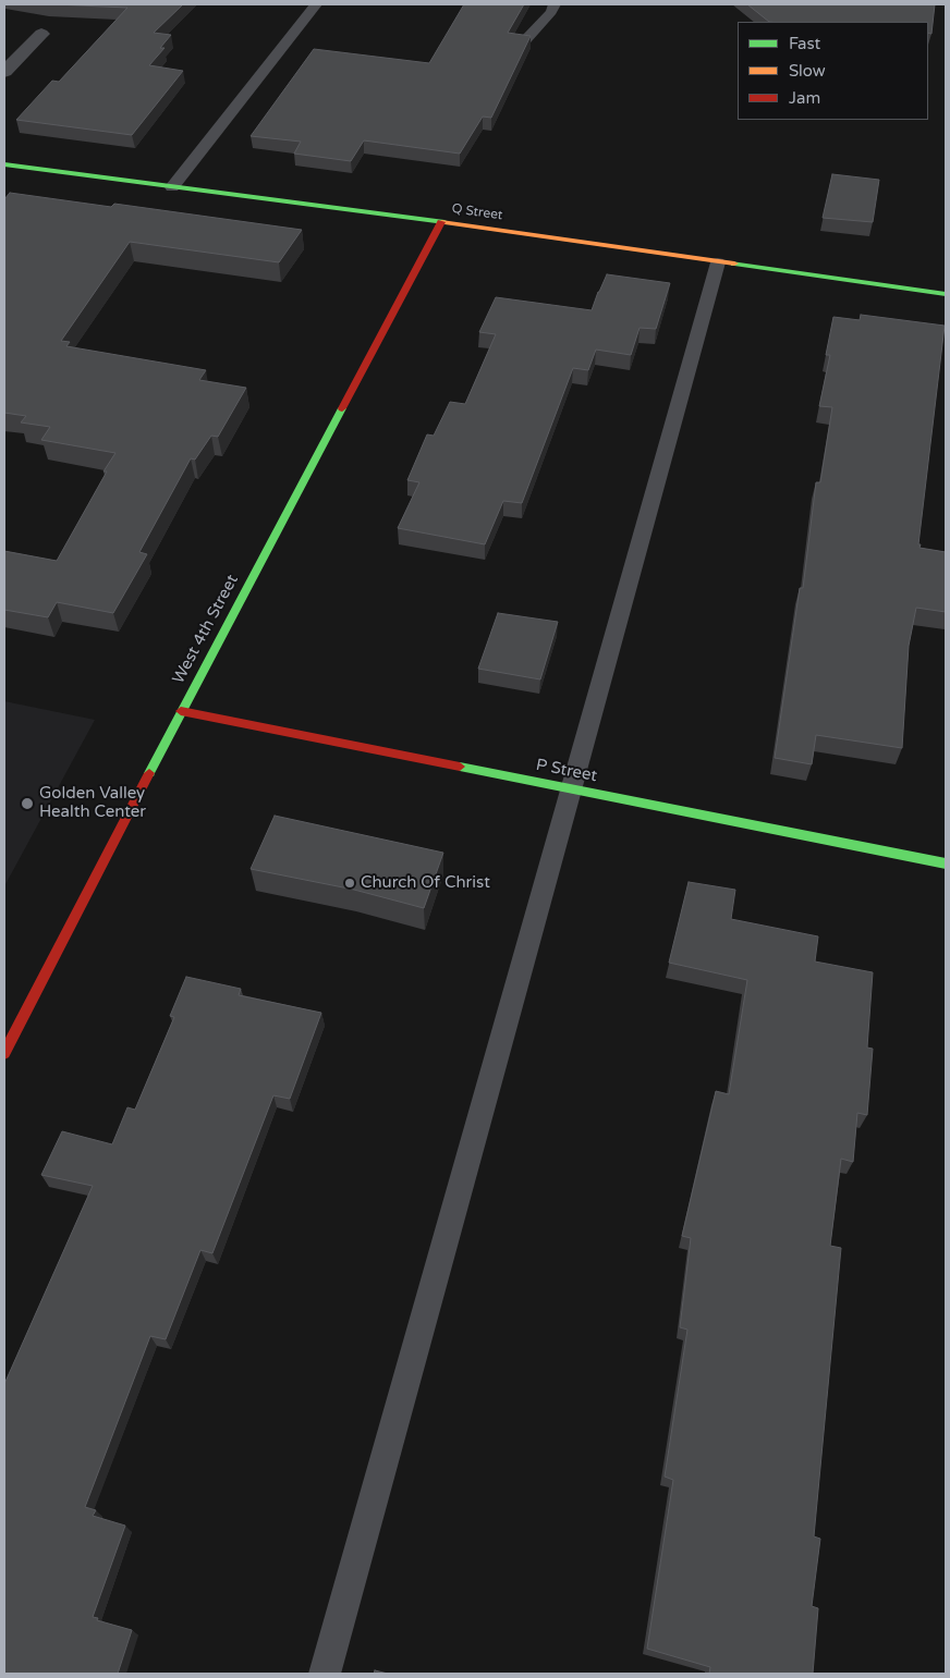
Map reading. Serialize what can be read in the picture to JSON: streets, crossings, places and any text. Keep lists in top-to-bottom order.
{
  "streets": {
    "street": ["Q Street", "West 4th Street", "P Street"]
  },
  "crossings": [
    ["Q Street", "West 4th Street"],
    ["West 4th Street", "P Street"]
  ],
  "places": ["Golden Valley Health Center", "Church Of Christ"],
  "legend": ["Fast", "Slow", "Jam"]
}
